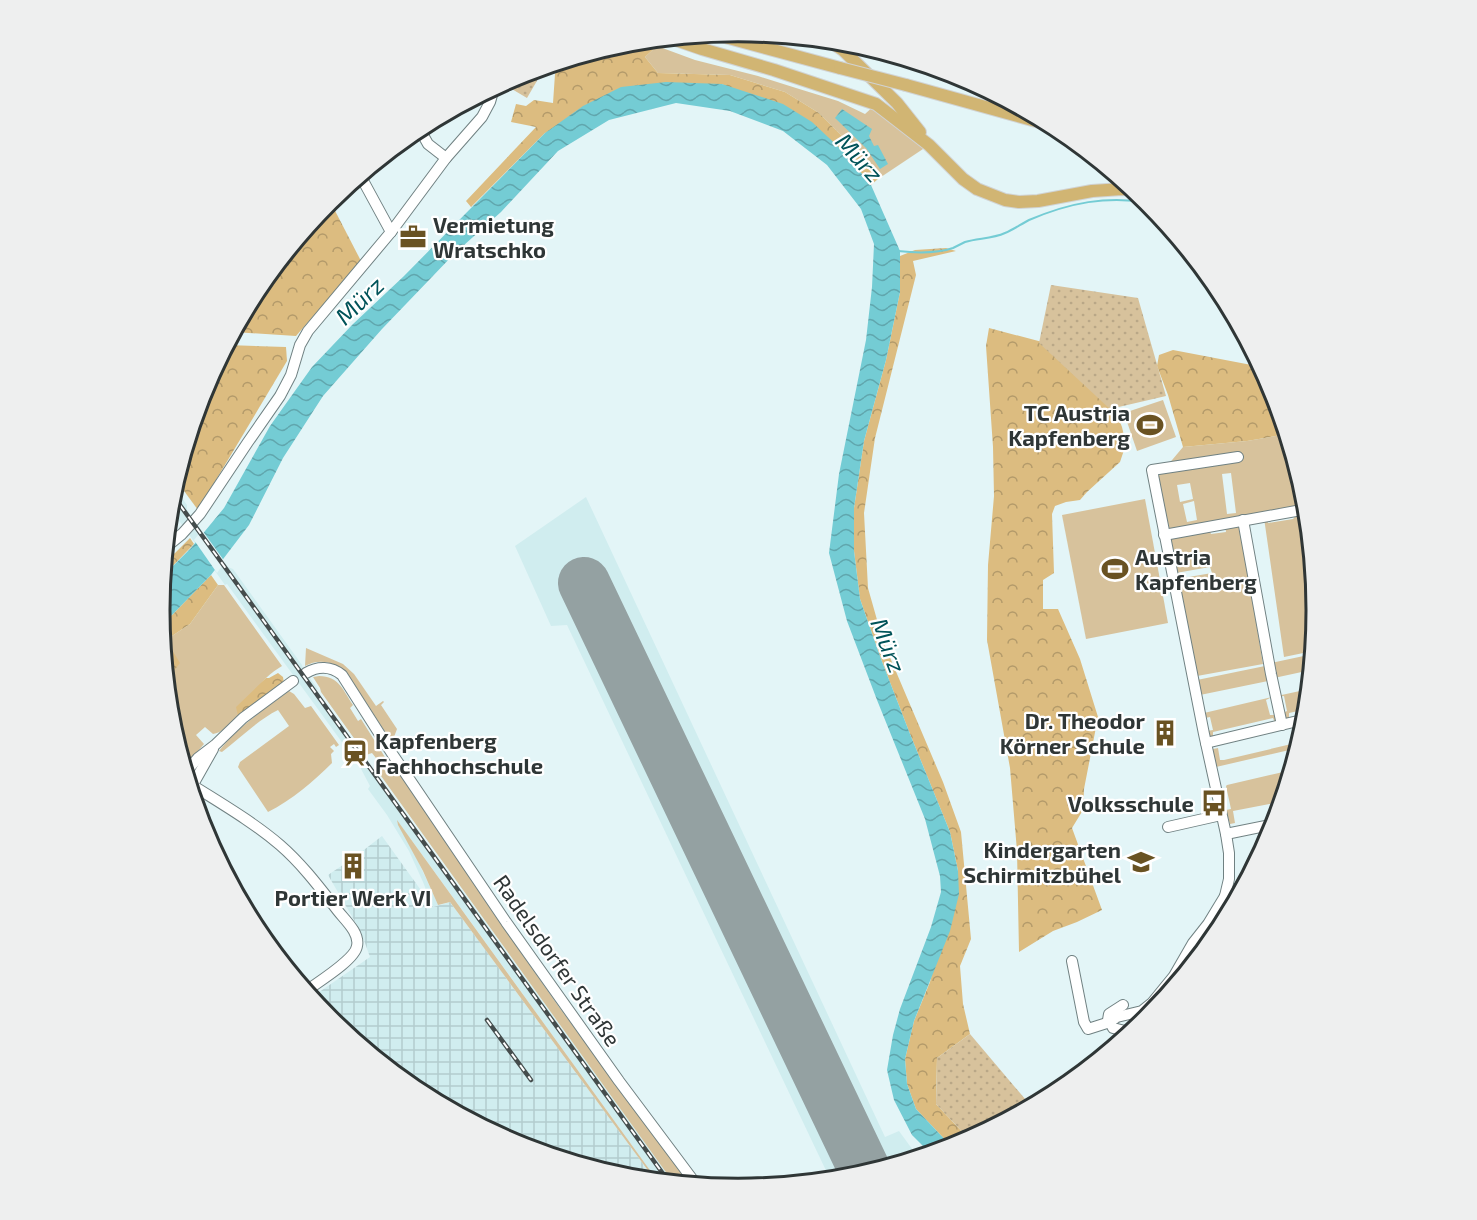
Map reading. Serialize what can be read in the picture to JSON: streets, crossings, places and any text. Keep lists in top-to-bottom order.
{
  "streets": {
    "street": ["Radelsdorfer Straße"]
  },
  "water": ["Mürz"],
  "places": {
    "office": ["Vermietung Wratschko"],
    "sports": ["TC Austria Kapfenberg", "Austria Kapfenberg"],
    "building": ["Dr. Theodor Körner Schule", "Portier Werk VI"],
    "station": ["Kapfenberg Fachhochschule"],
    "bus stop": ["Volksschule"],
    "school or university": ["Kindergarten Schirmitzbühel"]
  }
}
